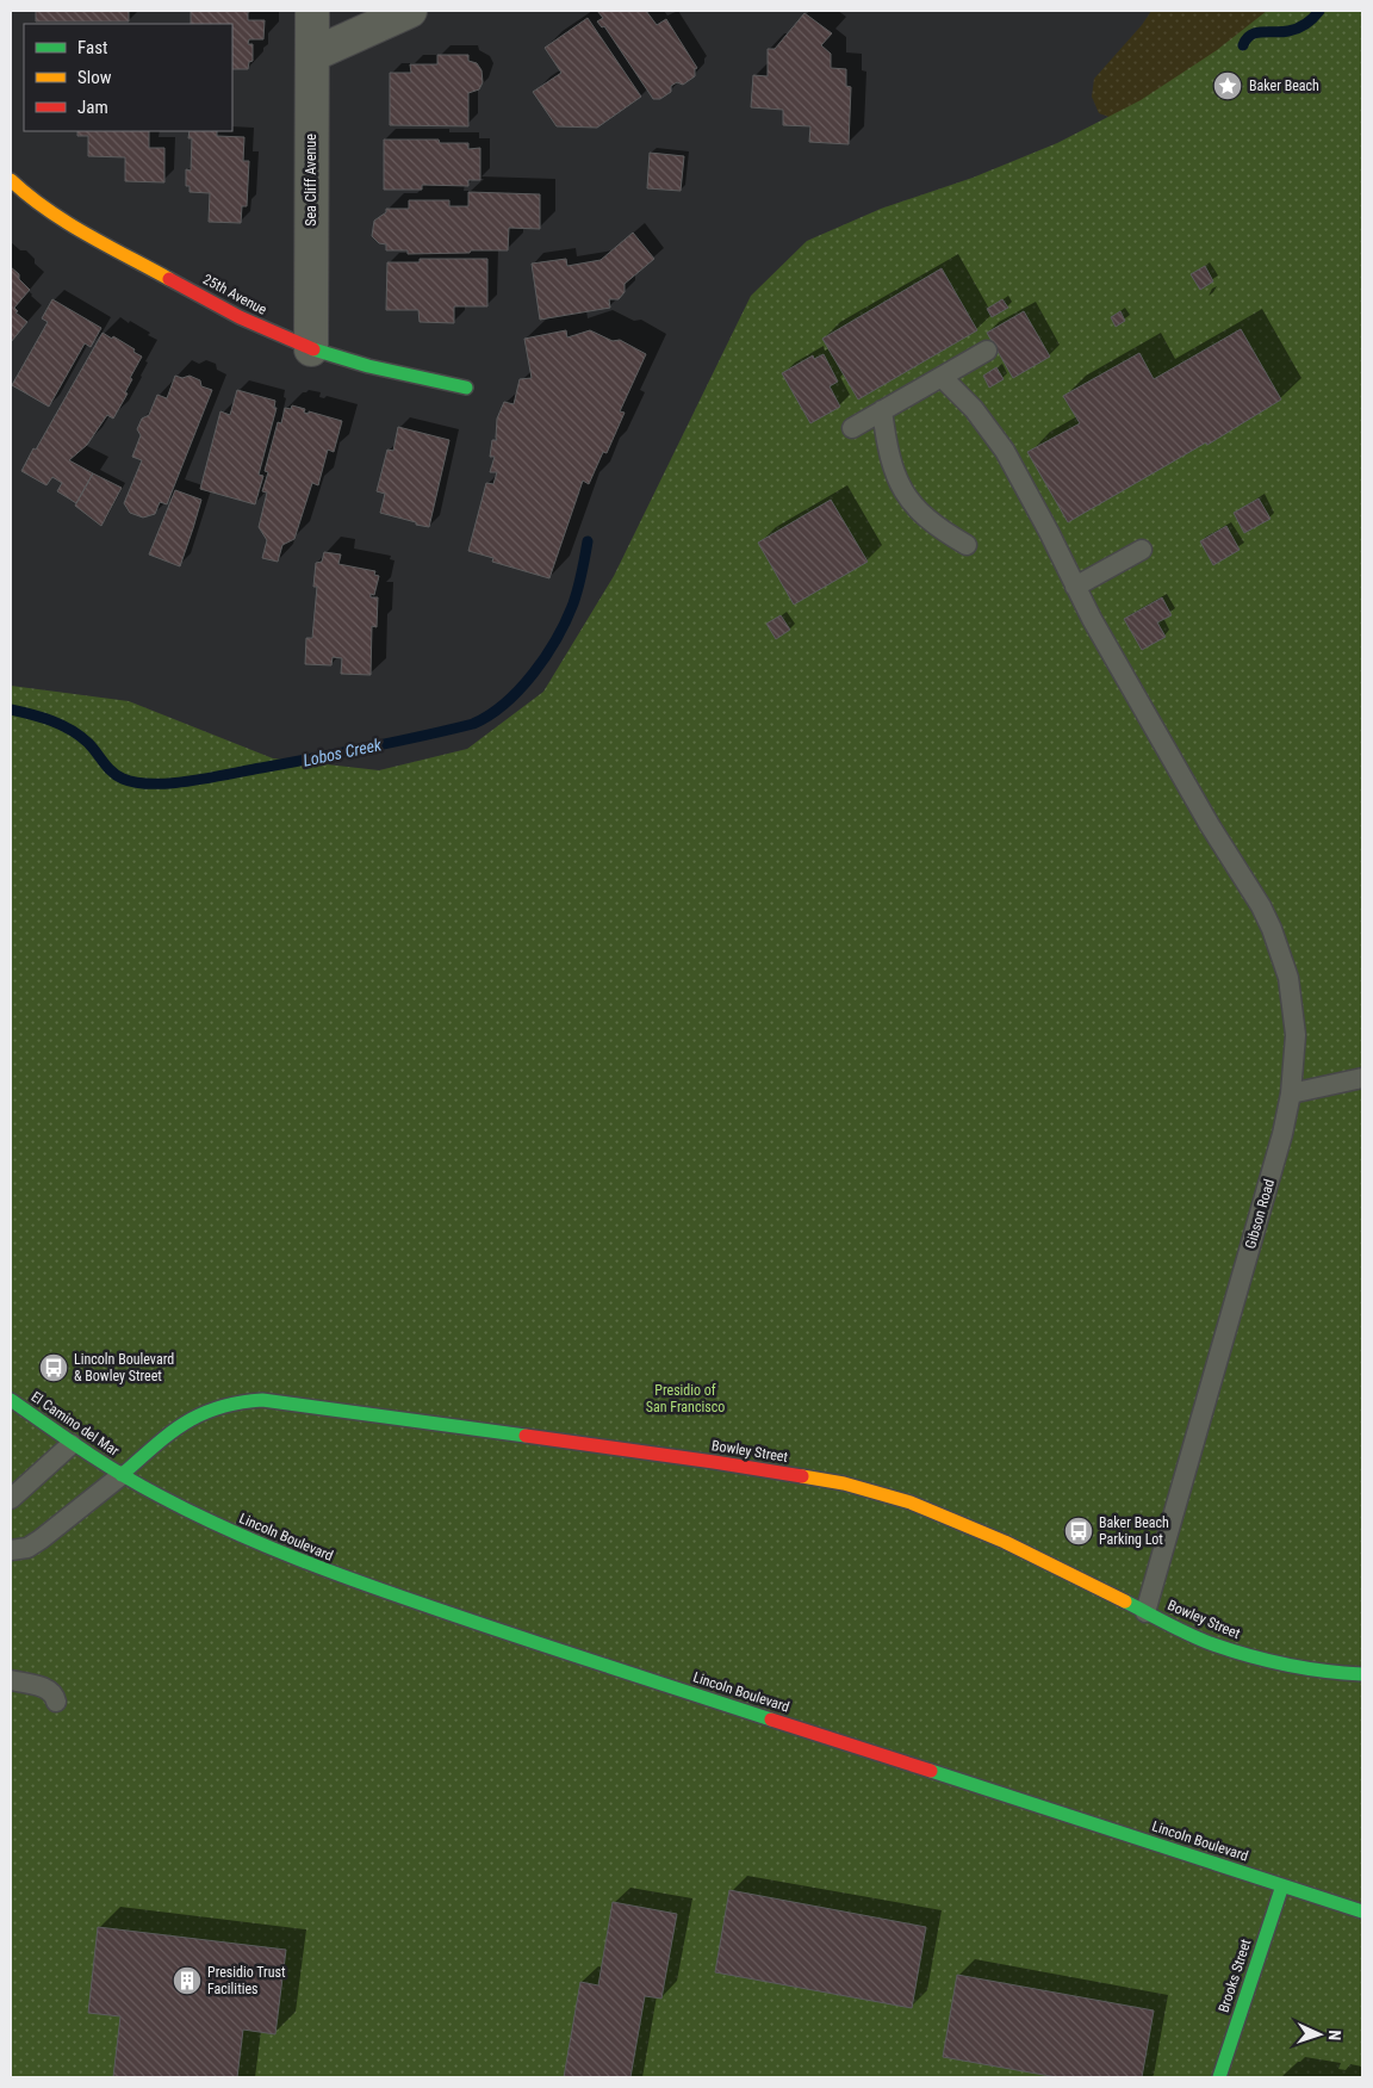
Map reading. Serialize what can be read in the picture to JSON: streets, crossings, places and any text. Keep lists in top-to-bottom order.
{
  "streets": {
    "street": [
      "Sea Cliff Avenue",
      "25th Avenue",
      "El Camino del Mar",
      "Bowley Street",
      "Lincoln Boulevard",
      "Brooks Street"
    ],
    "lane": ["Gibson Road"]
  },
  "crossings": [
    ["Sea Cliff Avenue", "25th Avenue"],
    ["Gibson Road", "Bowley Street"],
    ["El Camino del Mar", "Bowley Street"],
    ["El Camino del Mar", "Lincoln Boulevard"],
    ["Bowley Street", "Lincoln Boulevard"],
    ["Lincoln Boulevard", "Brooks Street"]
  ],
  "water": ["Lobos Creek"],
  "parks": ["Presidio of San Francisco"],
  "places": {
    "place": ["Baker Beach"],
    "bus stop": ["Lincoln Boulevard & Bowley Street", "Baker Beach Parking Lot"],
    "building": ["Presidio Trust Facilities"]
  },
  "legend": ["Fast", "Slow", "Jam"],
  "north": "right"
}
